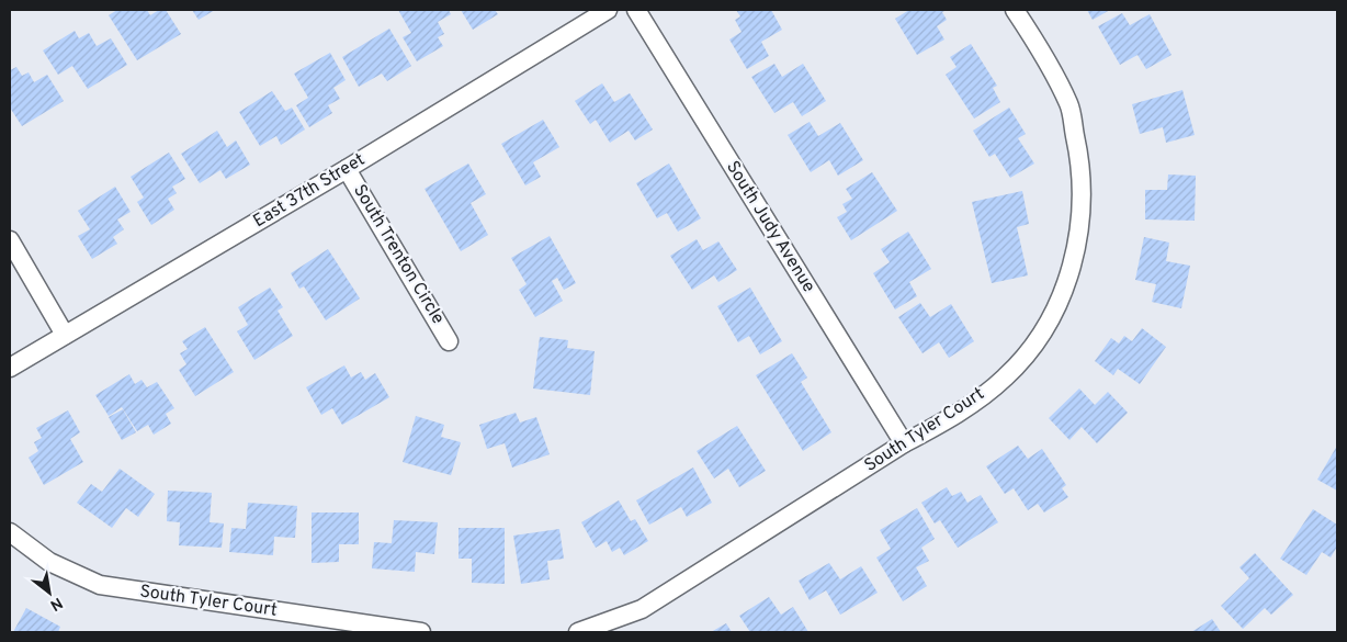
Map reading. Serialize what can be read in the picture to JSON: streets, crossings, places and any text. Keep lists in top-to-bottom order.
{
  "streets": {
    "street": [
      "East 37th Street",
      "South Judy Avenue",
      "South Trenton Circle",
      "South Tyler Court"
    ]
  },
  "crossings": [
    ["East 37th Street", "South Trenton Circle"],
    ["South Judy Avenue", "South Tyler Court"]
  ],
  "north": "bottom right"
}
